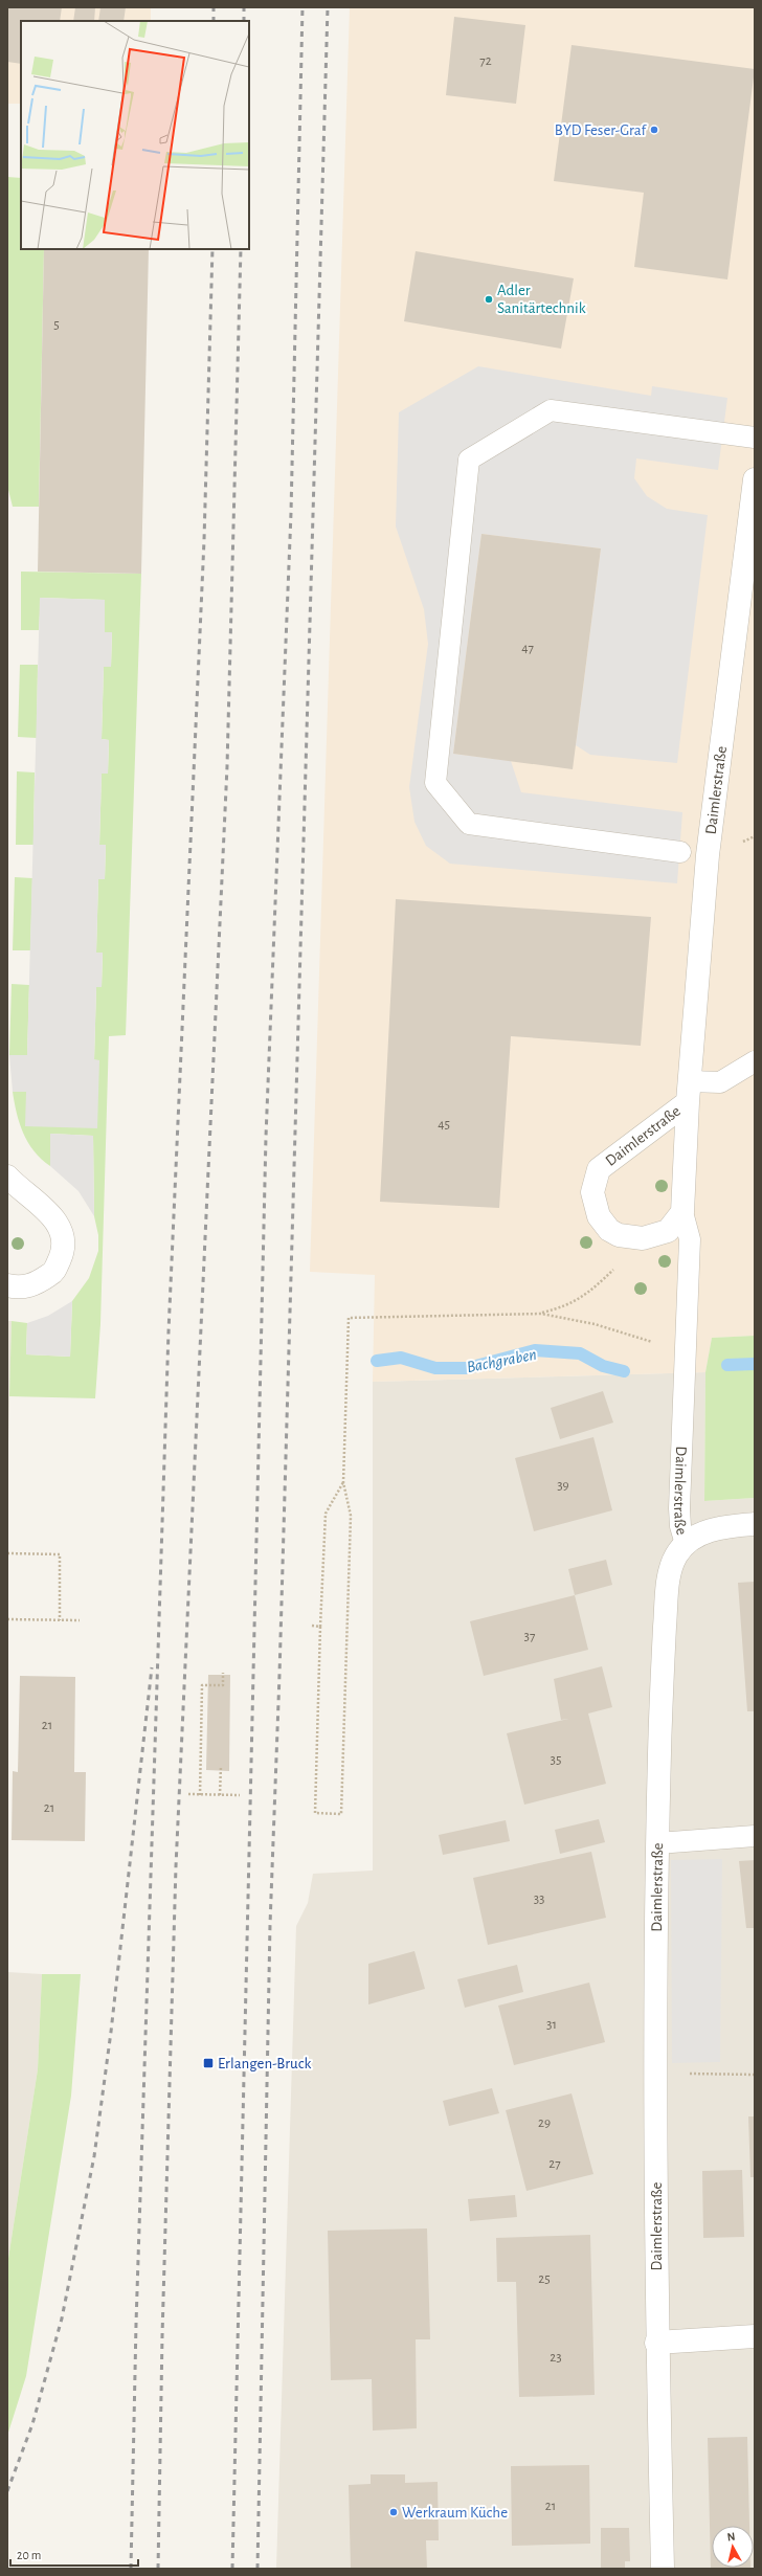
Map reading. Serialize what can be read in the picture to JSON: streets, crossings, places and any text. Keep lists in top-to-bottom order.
{
  "streets": {
    "street": ["Daimlerstraße"]
  },
  "water": ["Bachgraben"],
  "places": {
    "other": ["BYD Feser-Graf", "Adler Sanitärtechnik", "Werkraum Küche"],
    "transit": ["Erlangen-Bruck"]
  },
  "house_numbers": [
    "72",
    "5",
    "47",
    "45",
    "39",
    "37",
    "21",
    "35",
    "21",
    "33",
    "31",
    "29",
    "27",
    "25",
    "23",
    "21"
  ],
  "scale_bar": "20 m",
  "north": "top"
}
